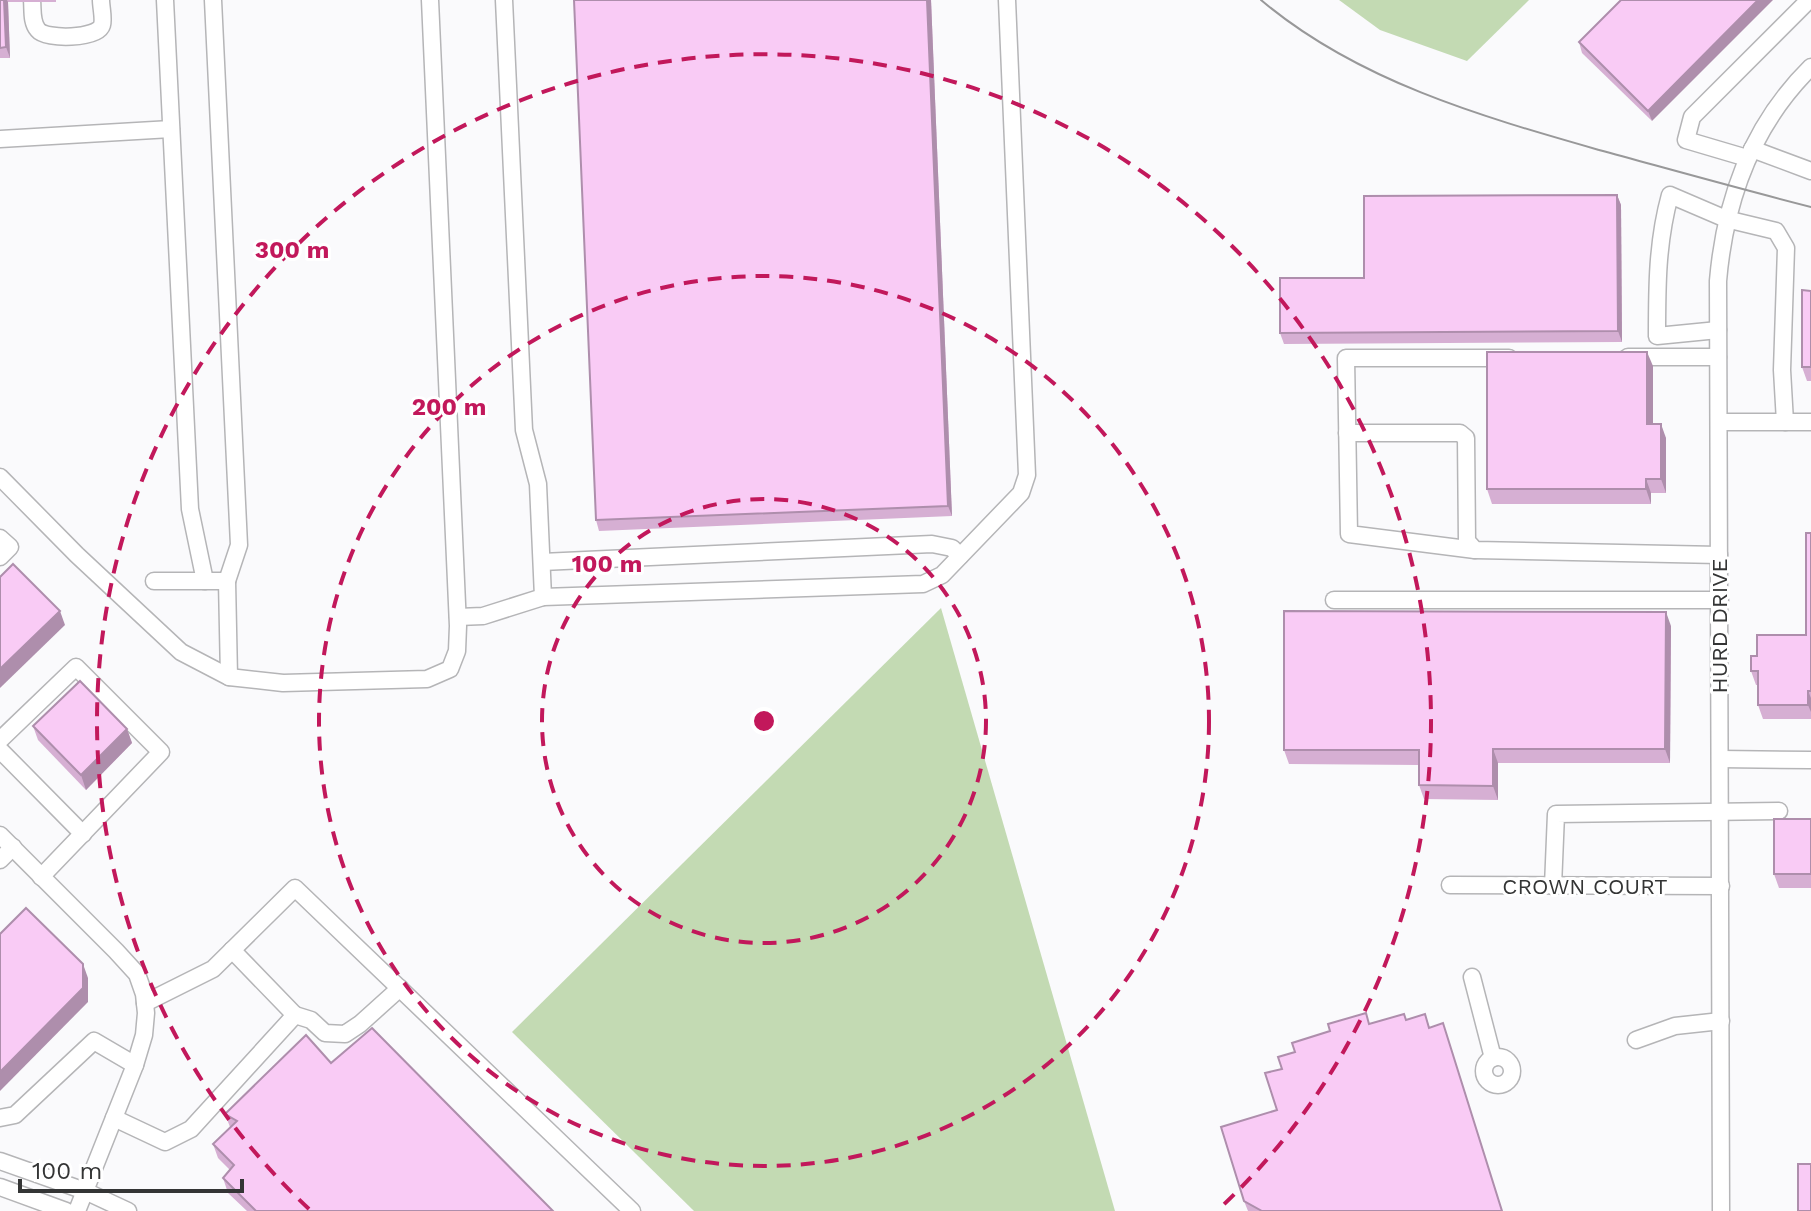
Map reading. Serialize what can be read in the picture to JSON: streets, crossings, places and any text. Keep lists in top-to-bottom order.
{
  "streets": {
    "street": ["HURD DRIVE", "CROWN COURT"]
  },
  "crossings": [
    ["HURD DRIVE", "CROWN COURT"]
  ],
  "scale_bar": "100 m",
  "rings": ["300 m", "200 m", "100 m"]
}
